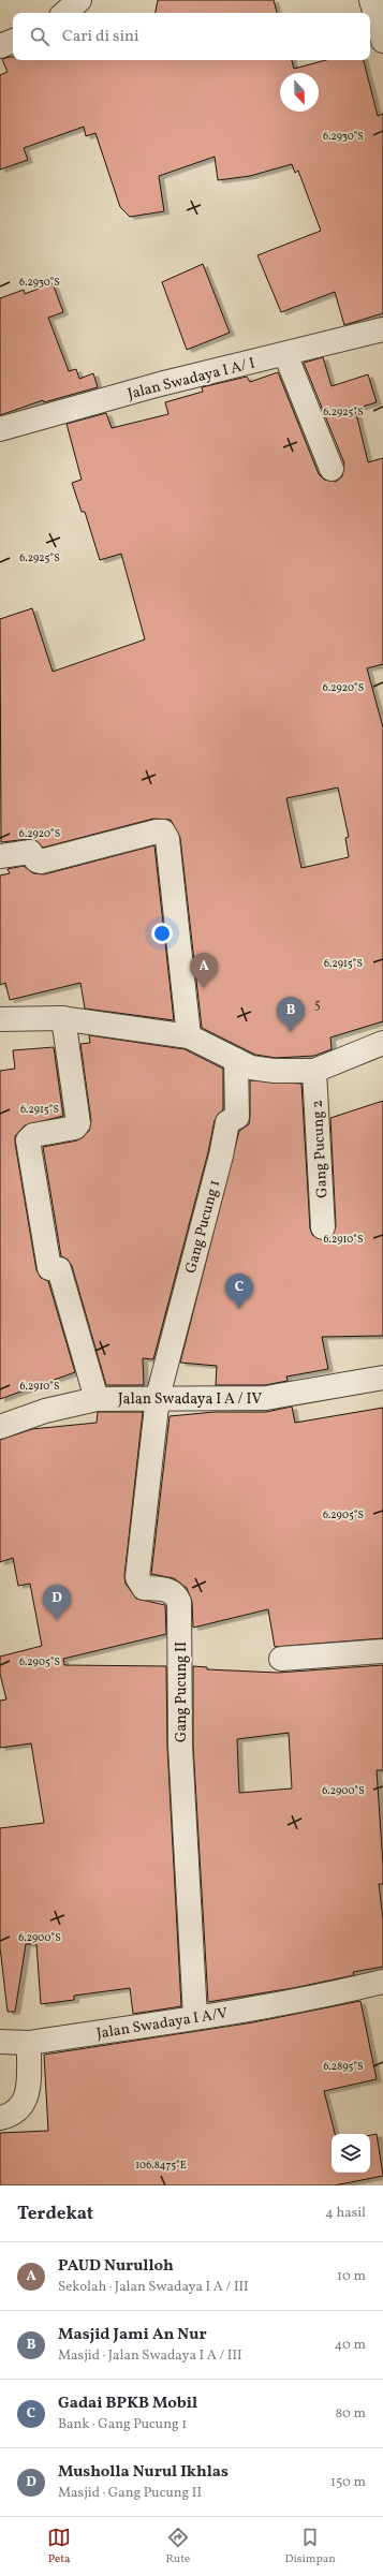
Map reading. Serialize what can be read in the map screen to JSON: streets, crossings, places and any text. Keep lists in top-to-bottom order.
{
  "streets": {
    "street": [
      "Jalan Swadaya I A/ I",
      "Gang Pucung 2",
      "Gang Pucung 1",
      "Jalan Swadaya I A / IV",
      "Gang Pucung II",
      "Jalan Swadaya I A/V"
    ]
  },
  "crossings": [
    ["Gang Pucung 1", "Jalan Swadaya I A / IV"],
    ["Gang Pucung 1", "Gang Pucung II"],
    ["Jalan Swadaya I A / IV", "Gang Pucung II"],
    ["Gang Pucung II", "Jalan Swadaya I A/V"]
  ],
  "house_numbers": ["5"],
  "north": "bottom",
  "page": {
    "search": "Cari di sini",
    "pins": [
      "A",
      "B",
      "C",
      "D"
    ],
    "heading": ["Terdekat", "4 hasil"],
    "list": [
      {
        "mark": "A",
        "name": "PAUD Nurulloh",
        "note": "Sekolah · Jalan Swadaya I A / III",
        "value": "10 m"
      },
      {
        "mark": "B",
        "name": "Masjid Jami An Nur",
        "note": "Masjid · Jalan Swadaya I A / III",
        "value": "40 m"
      },
      {
        "mark": "C",
        "name": "Gadai BPKB Mobil",
        "note": "Bank · Gang Pucung 1",
        "value": "80 m"
      },
      {
        "mark": "D",
        "name": "Musholla Nurul Ikhlas",
        "note": "Masjid · Gang Pucung II",
        "value": "150 m"
      }
    ],
    "nav": ["Peta", "Rute", "Disimpan"]
  },
  "coordinates": [
    "6.2930°S",
    "6.2925°S",
    "6.2920°S",
    "6.2915°S",
    "6.2910°S",
    "6.2905°S",
    "6.2900°S",
    "6.2895°S",
    "106.8475°E"
  ]
}
